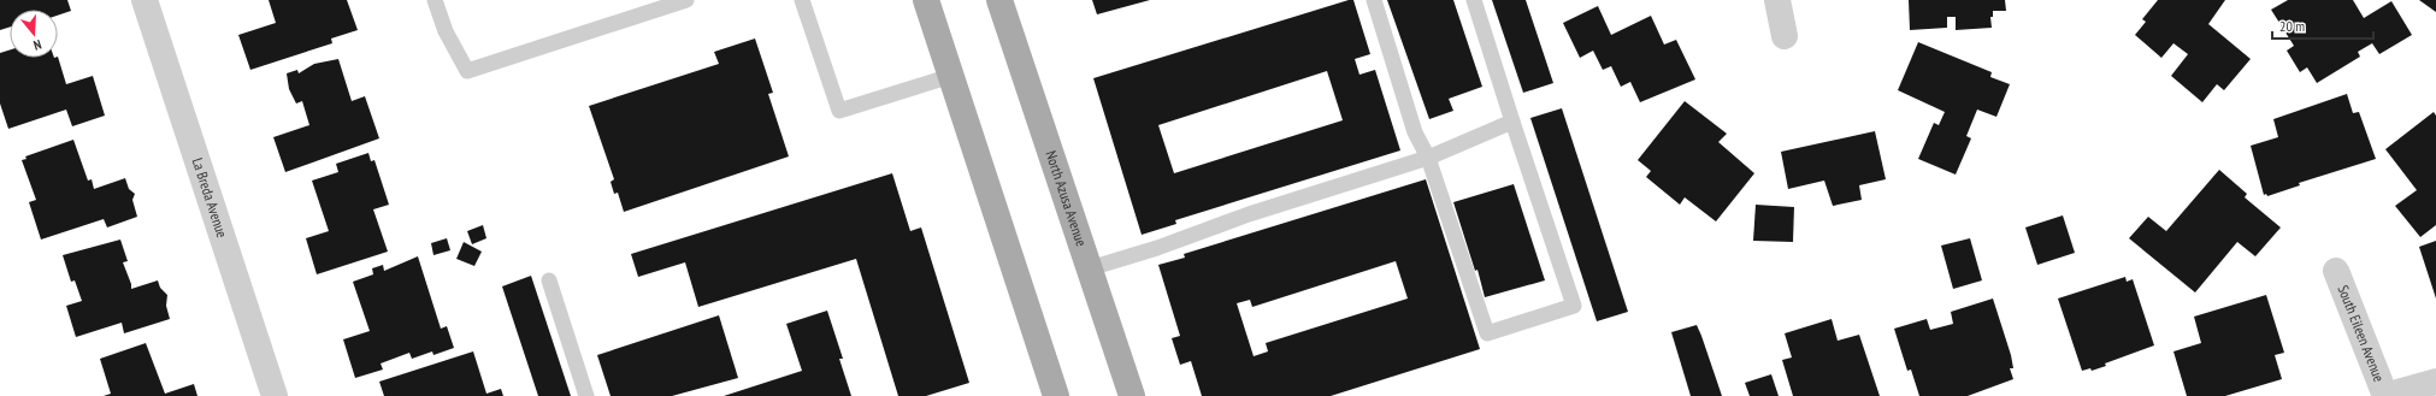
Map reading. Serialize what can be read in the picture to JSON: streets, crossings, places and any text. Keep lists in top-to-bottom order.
{
  "streets": {
    "main road": ["North Azusa Avenue"],
    "street": ["La Breda Avenue", "South Eileen Avenue"]
  },
  "scale_bar": "20 m",
  "north": "bottom"
}
